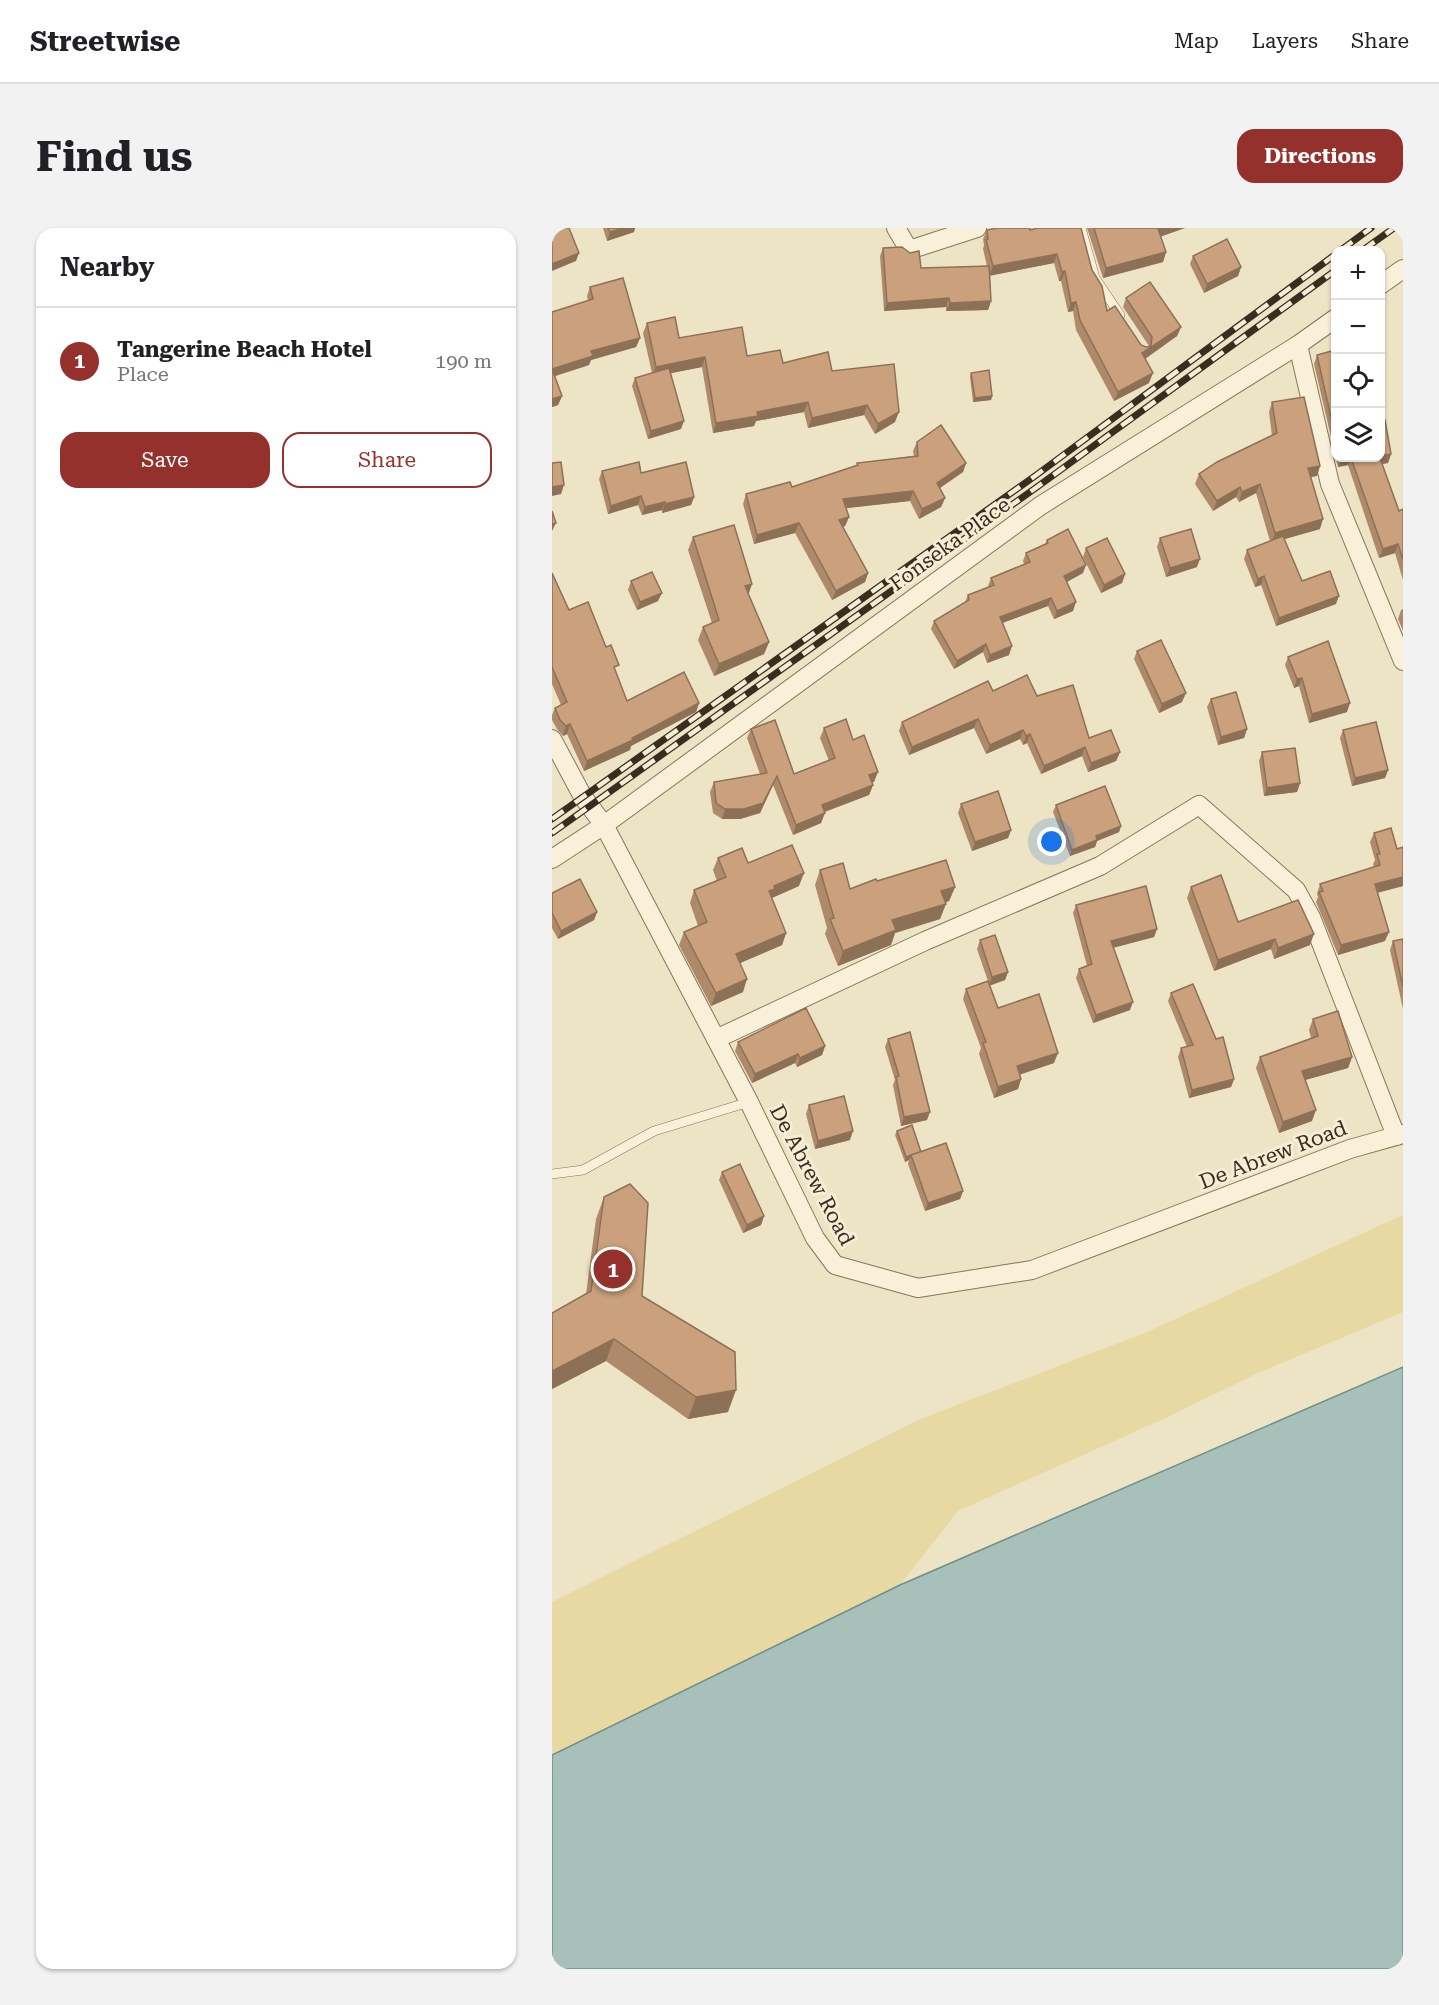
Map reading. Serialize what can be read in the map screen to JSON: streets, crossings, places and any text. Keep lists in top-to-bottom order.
{
  "streets": {
    "street": ["Fonseka Place", "De Abrew Road"]
  },
  "crossings": [
    ["Fonseka Place", "De Abrew Road"]
  ],
  "page": {
    "header": "Streetwise",
    "nav": ["Map", "Layers", "Share"],
    "buttons": [
      "Directions",
      ["Save", "Share"]
    ],
    "title": "Find us",
    "heading": "Nearby",
    "map_buttons": ["+", "−"],
    "list": [
      {
        "mark": "1",
        "name": "Tangerine Beach Hotel",
        "note": "Place",
        "value": "190 m"
      }
    ],
    "pins": "1"
  }
}
